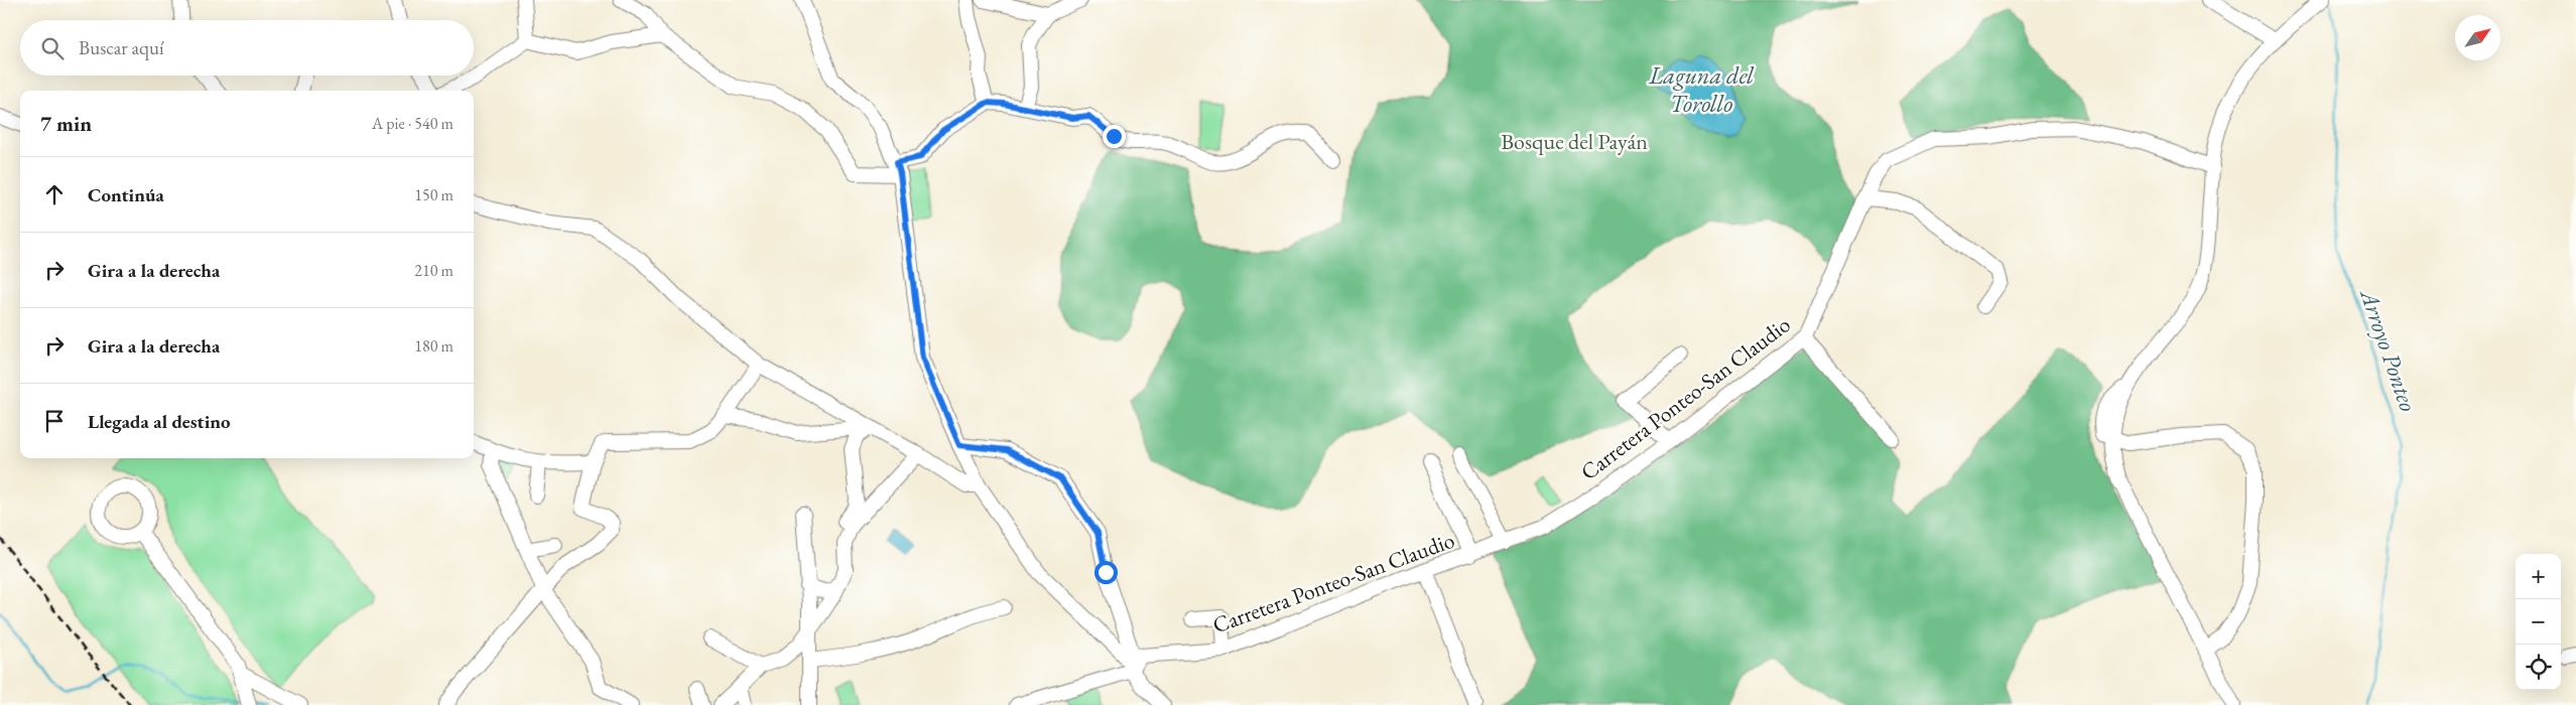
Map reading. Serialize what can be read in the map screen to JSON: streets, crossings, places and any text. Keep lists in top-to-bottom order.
{
  "streets": {
    "street": ["Carretera Ponteo-San Claudio"]
  },
  "water": ["Laguna del Torollo", "Arroyo Ponteo"],
  "parks": ["Bosque del Payán"],
  "north": "top right",
  "page": {
    "search": "Buscar aquí",
    "heading": ["7 min", "A pie · 540 m"],
    "list": [
      ["Continúa", "150 m"],
      ["Gira a la derecha", "210 m"],
      ["Gira a la derecha", "180 m"],
      "Llegada al destino"
    ],
    "map_buttons": ["+", "−"]
  }
}
